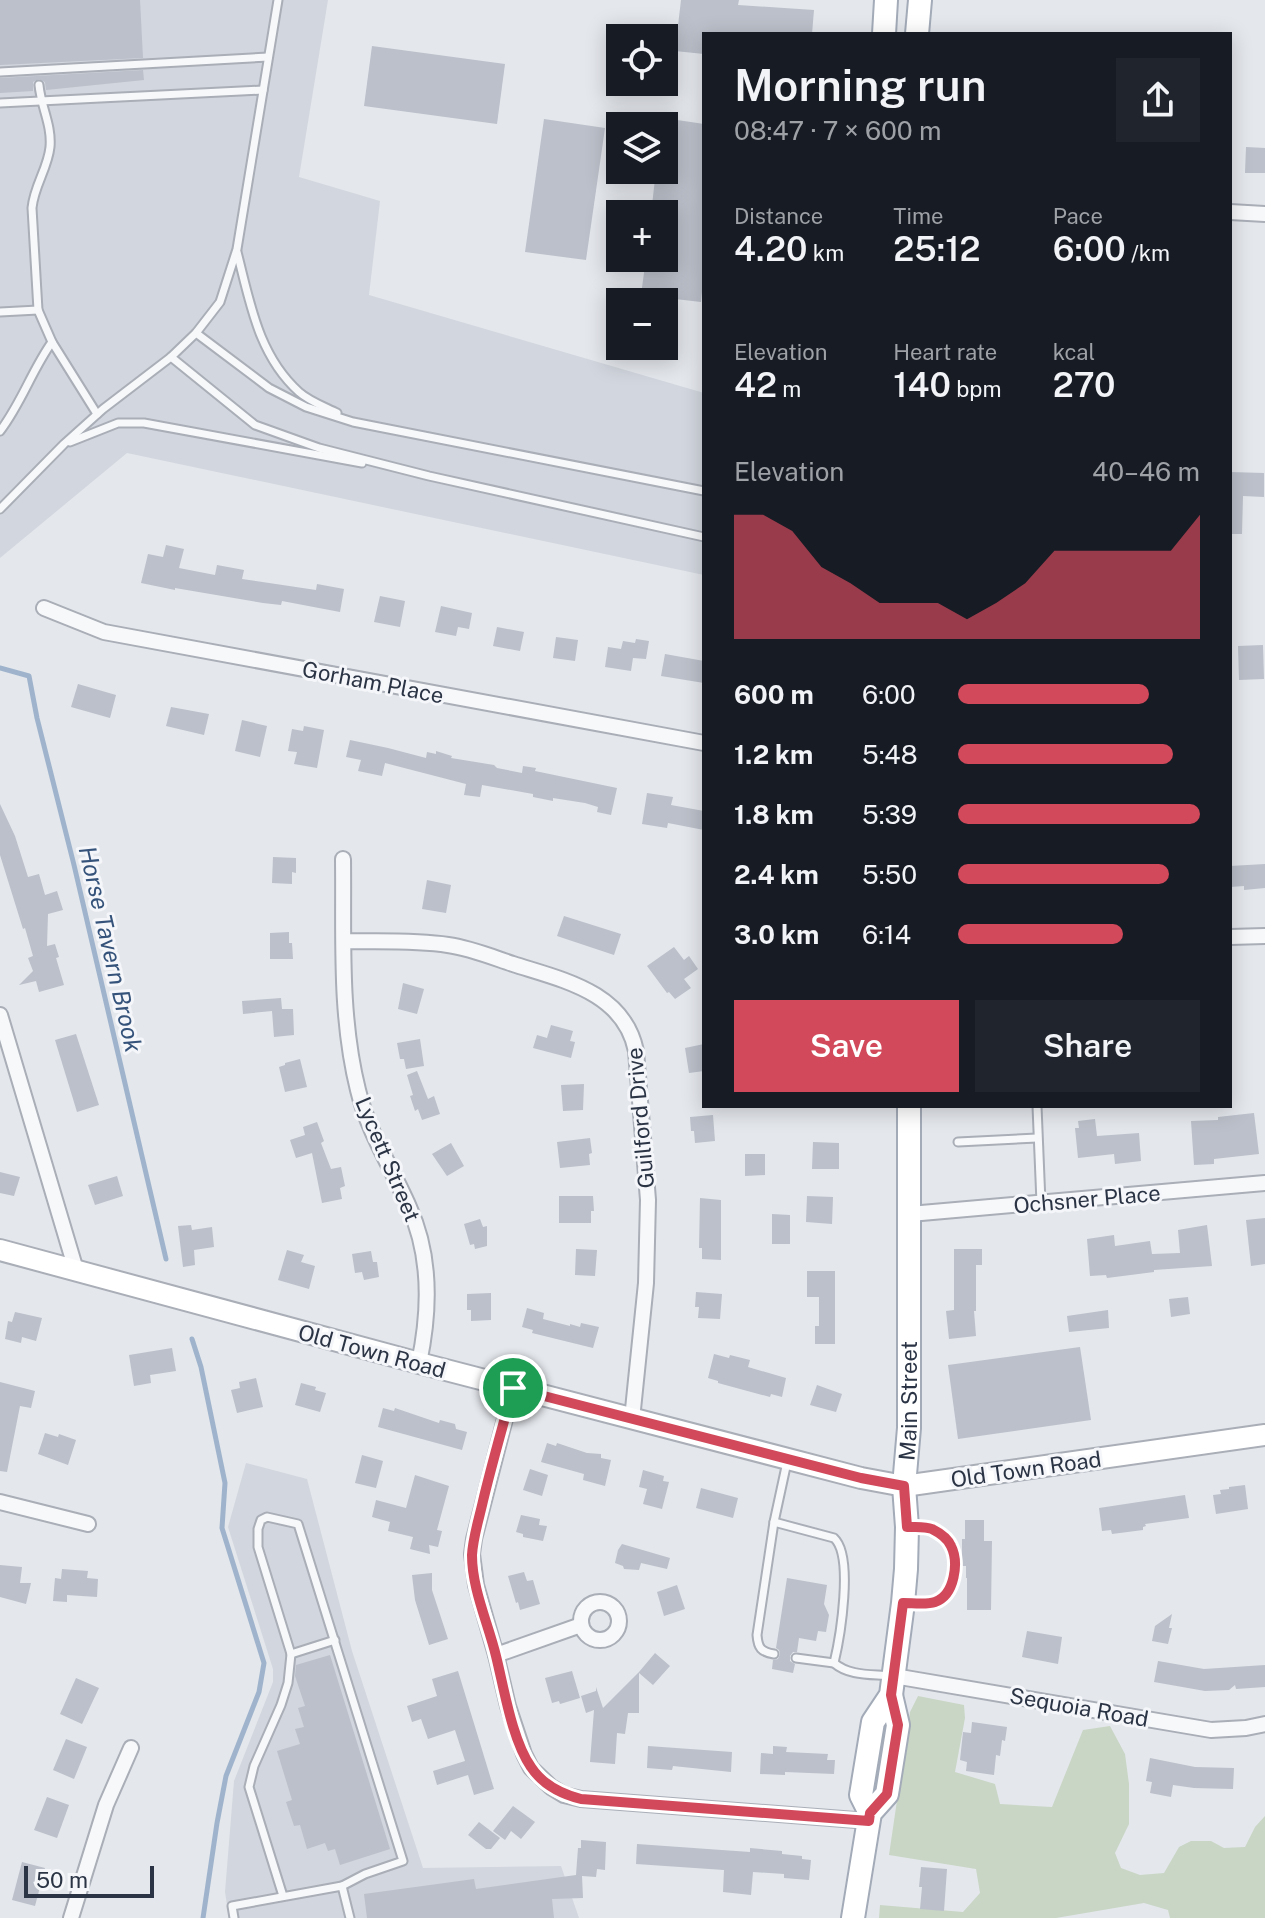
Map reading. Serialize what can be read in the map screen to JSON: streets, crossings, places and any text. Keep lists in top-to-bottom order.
{
  "streets": {
    "main road": ["Old Town Road", "Main Street"],
    "street": [
      "Gorham Place",
      "Guilford Drive",
      "Lycett Street",
      "Ochsner Place",
      "Sequoia Road"
    ]
  },
  "crossings": [
    ["Guilford Drive", "Lycett Street"],
    ["Guilford Drive", "Old Town Road"],
    ["Lycett Street", "Old Town Road"],
    ["Ochsner Place", "Main Street"],
    ["Old Town Road", "Main Street"],
    ["Main Street", "Sequoia Road"]
  ],
  "water": ["Horse Tavern Brook"],
  "scale_bar": "50 m",
  "page": {
    "map_buttons": ["+", "−"],
    "heading": ["Morning run", "08:47 · 7 × 600 m"],
    "stats": [
      ["Distance", "4.20 km"],
      ["Time", "25:12"],
      ["Pace", "6:00 /km"],
      ["Elevation", "42 m"],
      ["Heart rate", "140 bpm"],
      ["kcal", "270"]
    ],
    "chart": ["Elevation", "40–46 m"],
    "list": [
      {
        "name": "600 m",
        "note": "6:00"
      },
      {
        "name": "1.2 km",
        "note": "5:48"
      },
      {
        "name": "1.8 km",
        "note": "5:39"
      },
      {
        "name": "2.4 km",
        "note": "5:50"
      },
      {
        "name": "3.0 km",
        "note": "6:14"
      }
    ],
    "buttons": ["Save", "Share"],
    "scale": "50 m"
  }
}
